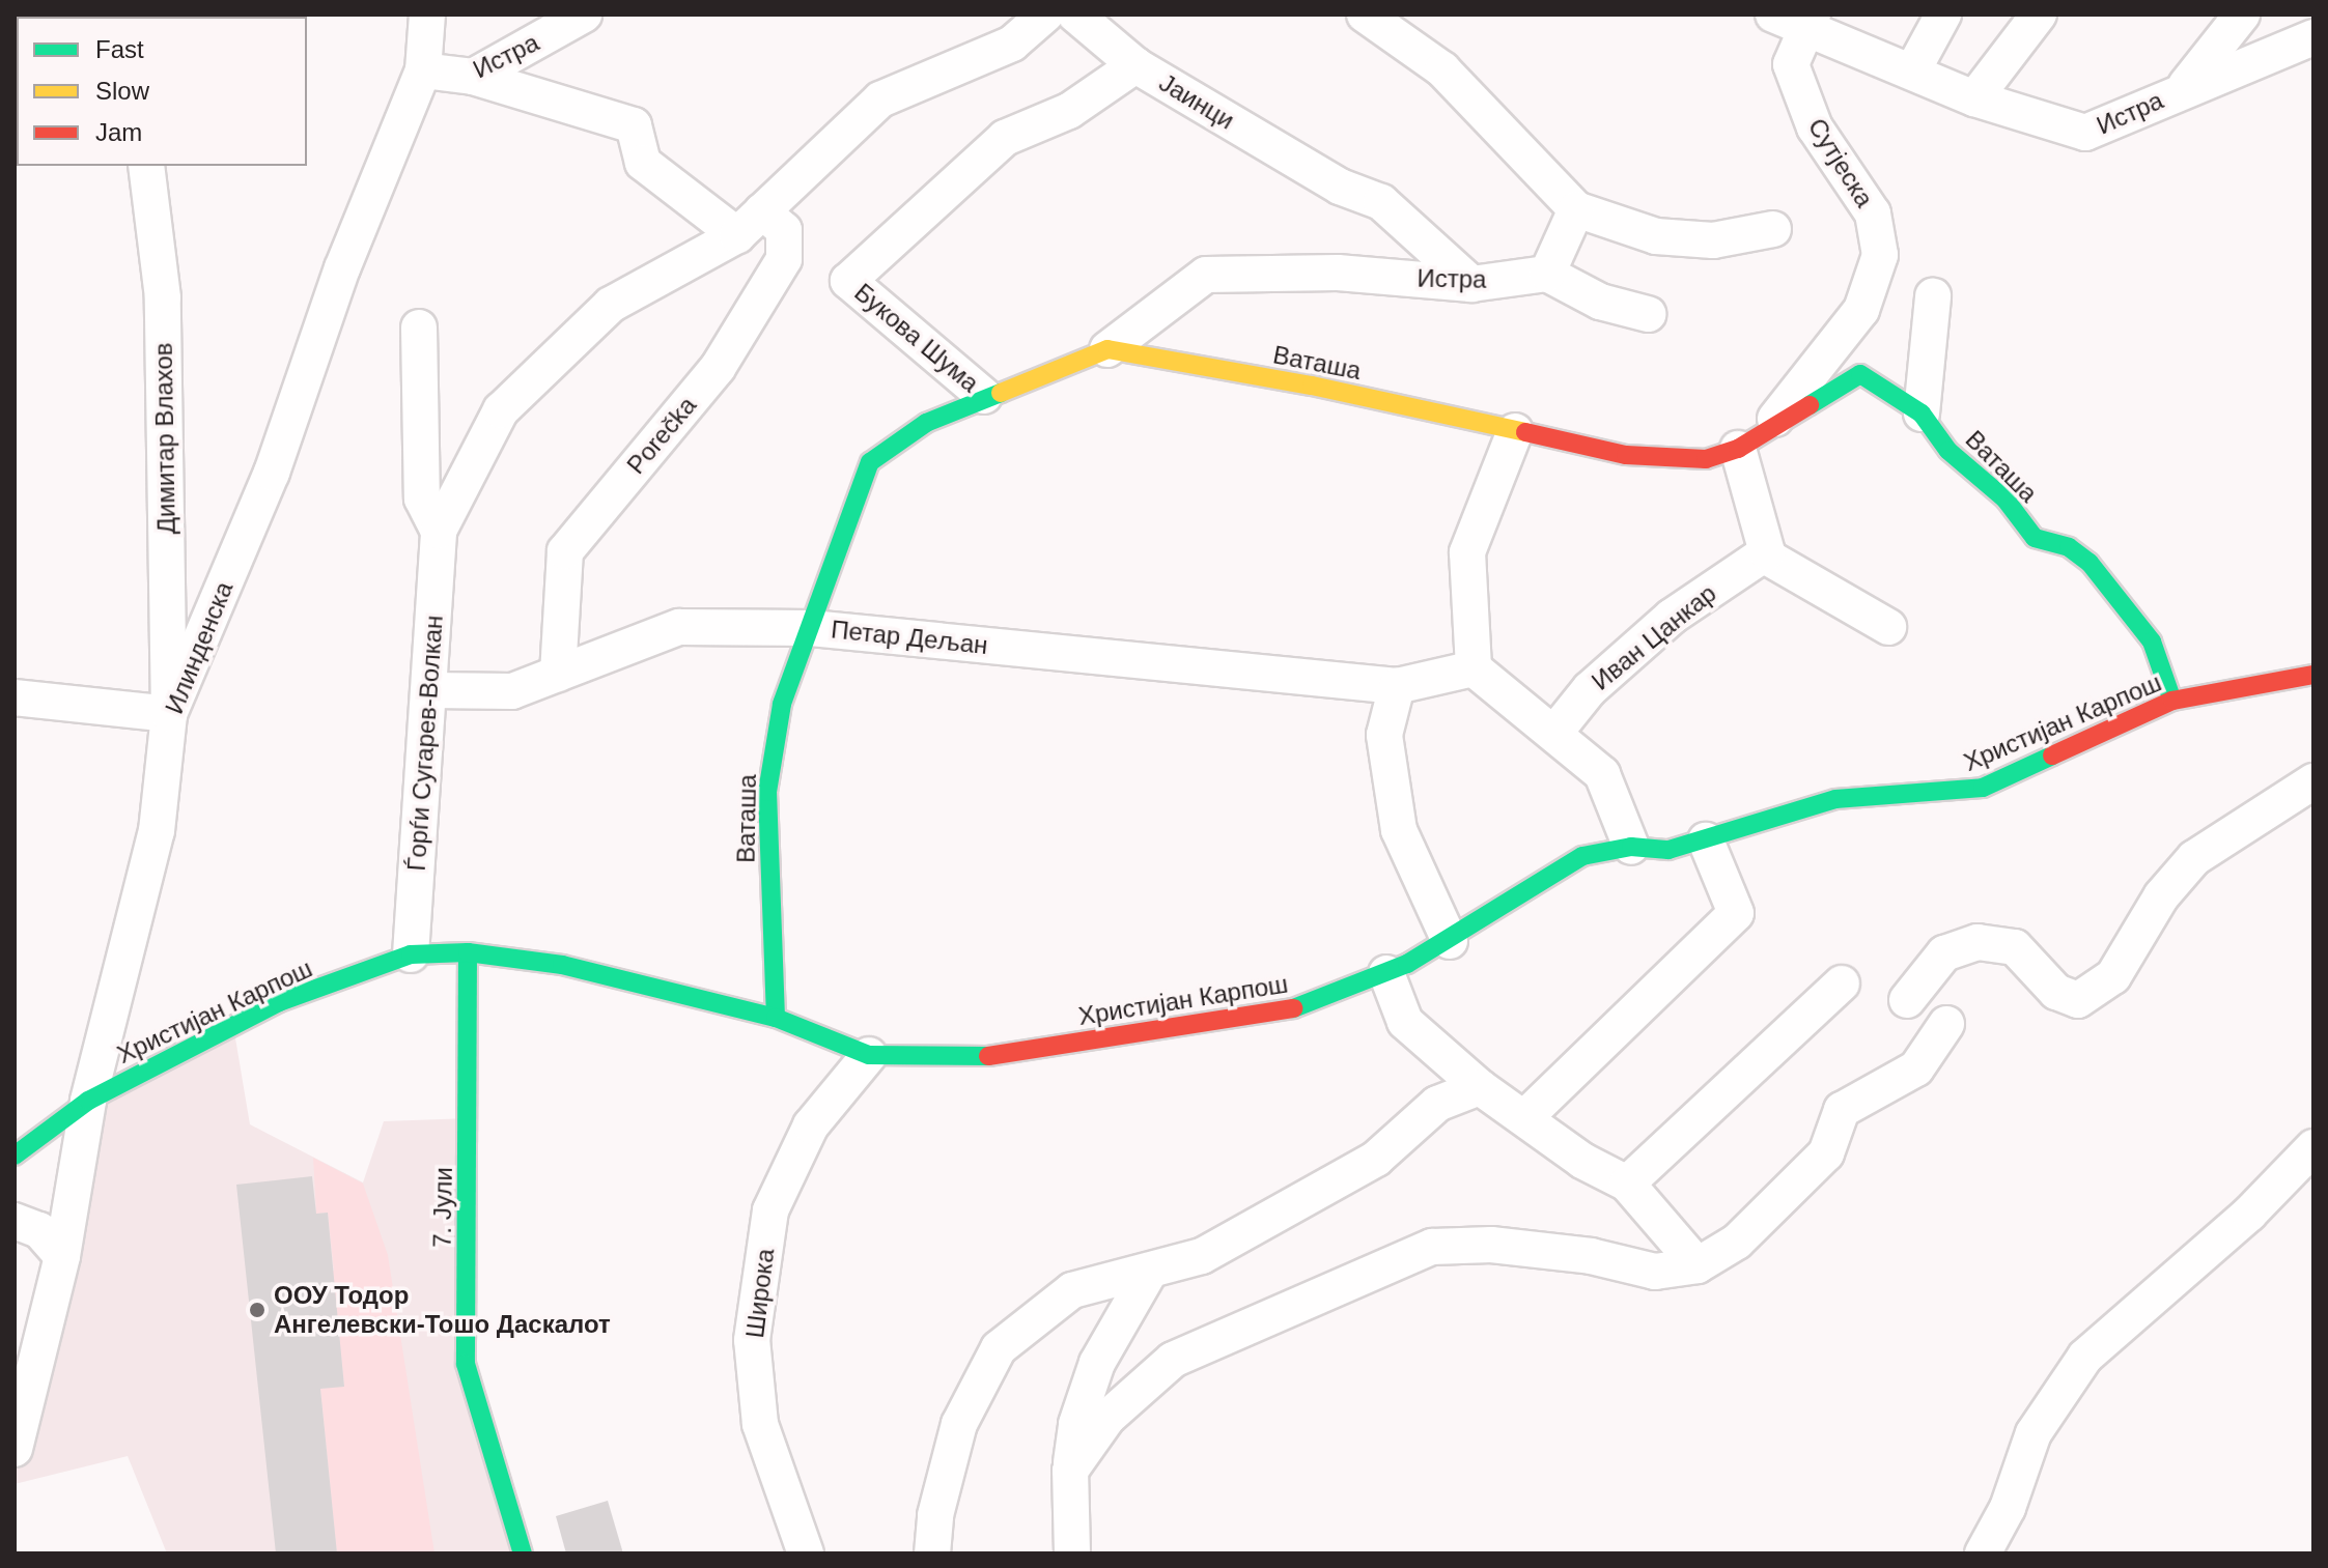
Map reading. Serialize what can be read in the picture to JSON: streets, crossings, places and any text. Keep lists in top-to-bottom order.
{
  "streets": {
    "street": [
      "Истра",
      "Јаинци",
      "Сутјеска",
      "Букова Шума",
      "Ваташа",
      "Porečka",
      "Димитар Влахов",
      "Петар Дељан",
      "Иван Цанкар",
      "Илинденска",
      "Христијан Карпош",
      "Ѓорѓи Сугарев-Волкан",
      "7. Јули",
      "Широка"
    ]
  },
  "crossings": [
    ["Истра", "Јаинци"],
    ["Истра", "Сутјеска"],
    ["Истра", "Ваташа"],
    ["Истра", "Илинденска"],
    ["Јаинци", "Букова Шума"],
    ["Сутјеска", "Ваташа"],
    ["Букова Шума", "Ваташа"],
    ["Ваташа", "Петар Дељан"],
    ["Ваташа", "Христијан Карпош"],
    ["Porečka", "Петар Дељан"],
    ["Porečka", "Ѓорѓи Сугарев-Волкан"],
    ["Димитар Влахов", "Илинденска"],
    ["Петар Дељан", "Ѓорѓи Сугарев-Волкан"],
    ["Илинденска", "Христијан Карпош"],
    ["Христијан Карпош", "Ѓорѓи Сугарев-Волкан"],
    ["Христијан Карпош", "7. Јули"],
    ["Христијан Карпош", "Широка"]
  ],
  "places": ["ООУ Тодор Ангелевски-Тошо Даскалот"],
  "legend": ["Fast", "Slow", "Jam"]
}
